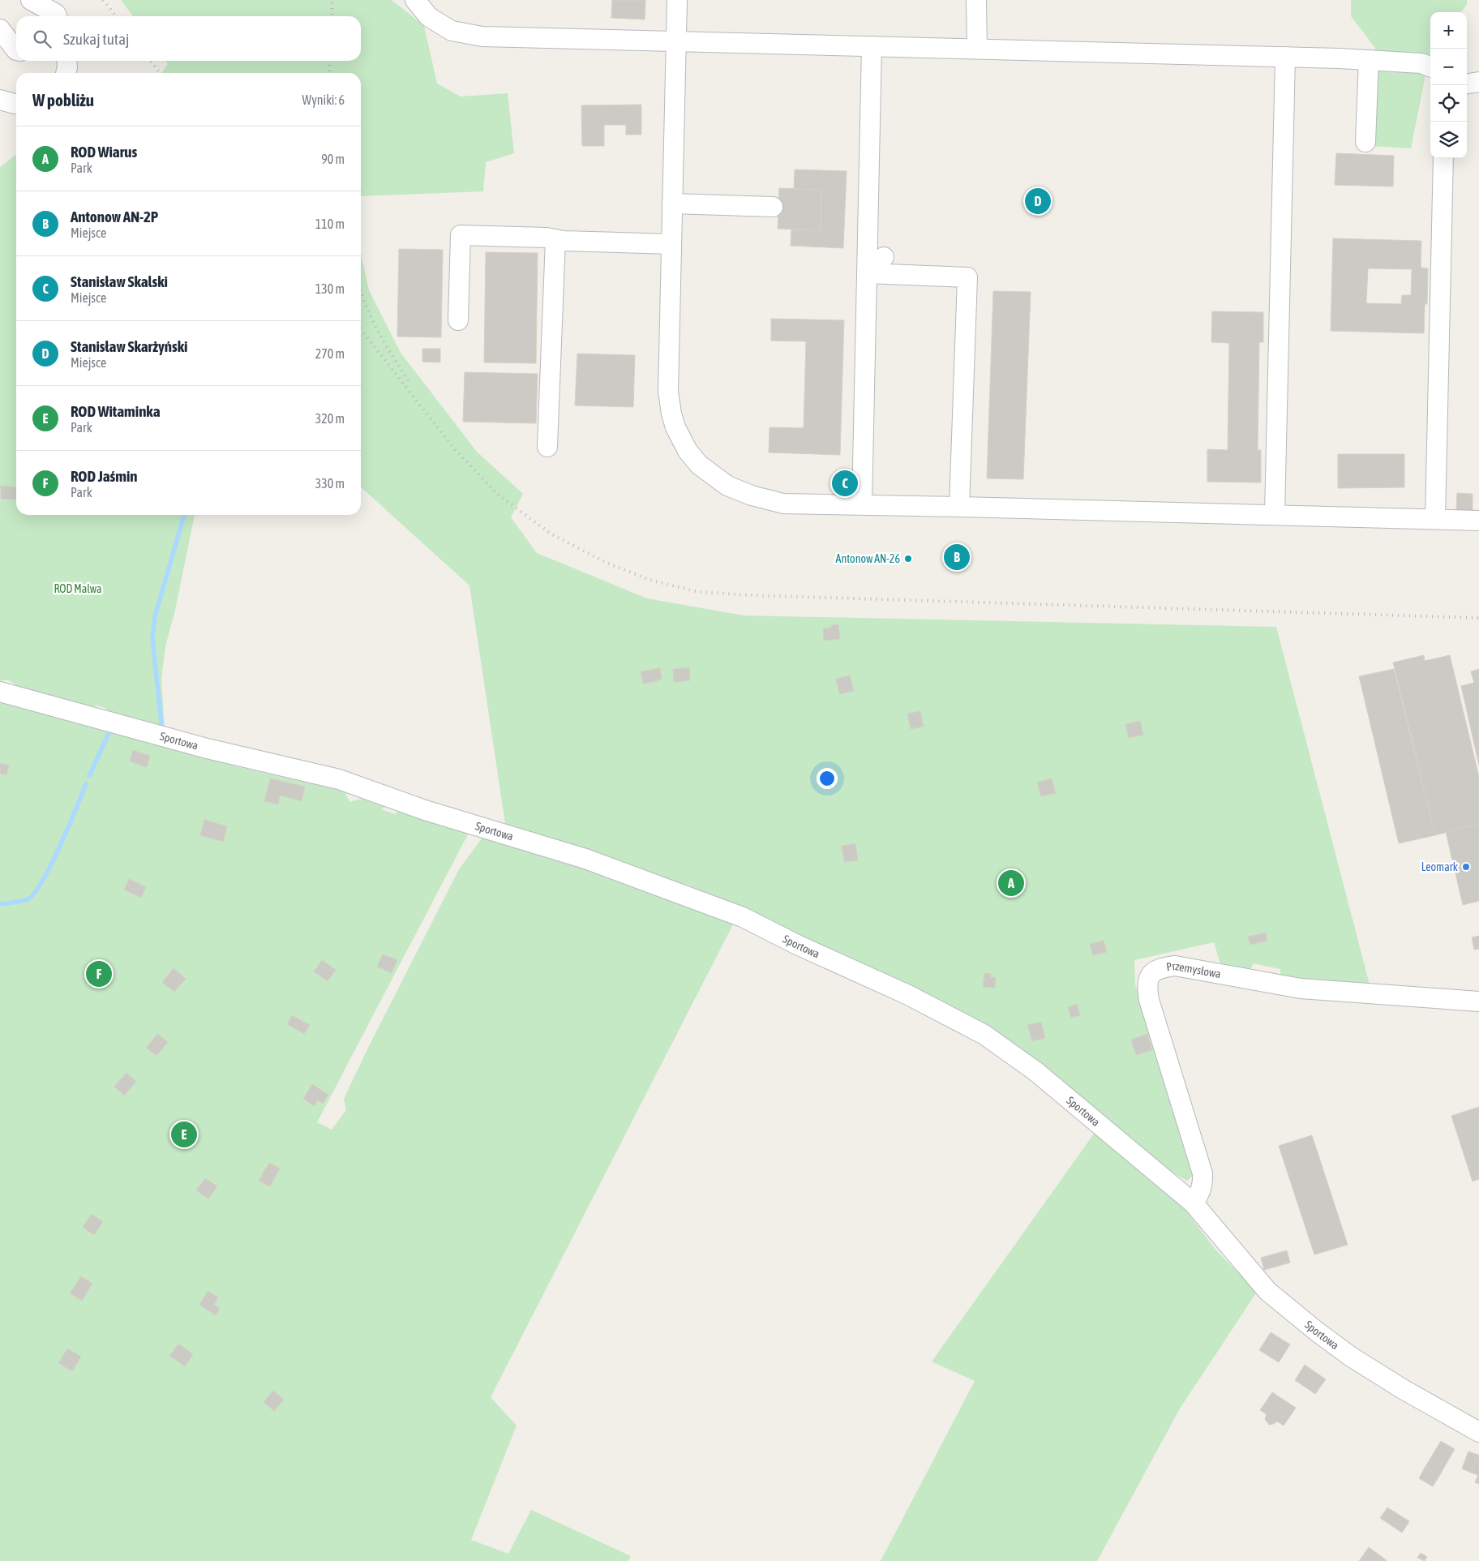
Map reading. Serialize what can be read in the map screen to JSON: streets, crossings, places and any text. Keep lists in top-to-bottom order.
{
  "streets": {
    "street": ["Sportowa", "Przemysłowa"]
  },
  "crossings": [
    ["Sportowa", "Przemysłowa"]
  ],
  "parks": ["ROD Malwa"],
  "places": ["Antonow AN-26", "Leomark"],
  "page": {
    "map_buttons": ["+", "−"],
    "search": "Szukaj tutaj",
    "heading": ["W pobliżu", "Wyniki: 6"],
    "list": [
      {
        "mark": "A",
        "name": "ROD Wiarus",
        "note": "Park",
        "value": "90 m"
      },
      {
        "mark": "B",
        "name": "Antonow AN-2P",
        "note": "Miejsce",
        "value": "110 m"
      },
      {
        "mark": "C",
        "name": "Stanisław Skalski",
        "note": "Miejsce",
        "value": "130 m"
      },
      {
        "mark": "D",
        "name": "Stanisław Skarżyński",
        "note": "Miejsce",
        "value": "270 m"
      },
      {
        "mark": "E",
        "name": "ROD Witaminka",
        "note": "Park",
        "value": "320 m"
      },
      {
        "mark": "F",
        "name": "ROD Jaśmin",
        "note": "Park",
        "value": "330 m"
      }
    ],
    "pins": [
      "D",
      "C",
      "B",
      "A",
      "F",
      "E"
    ]
  }
}
